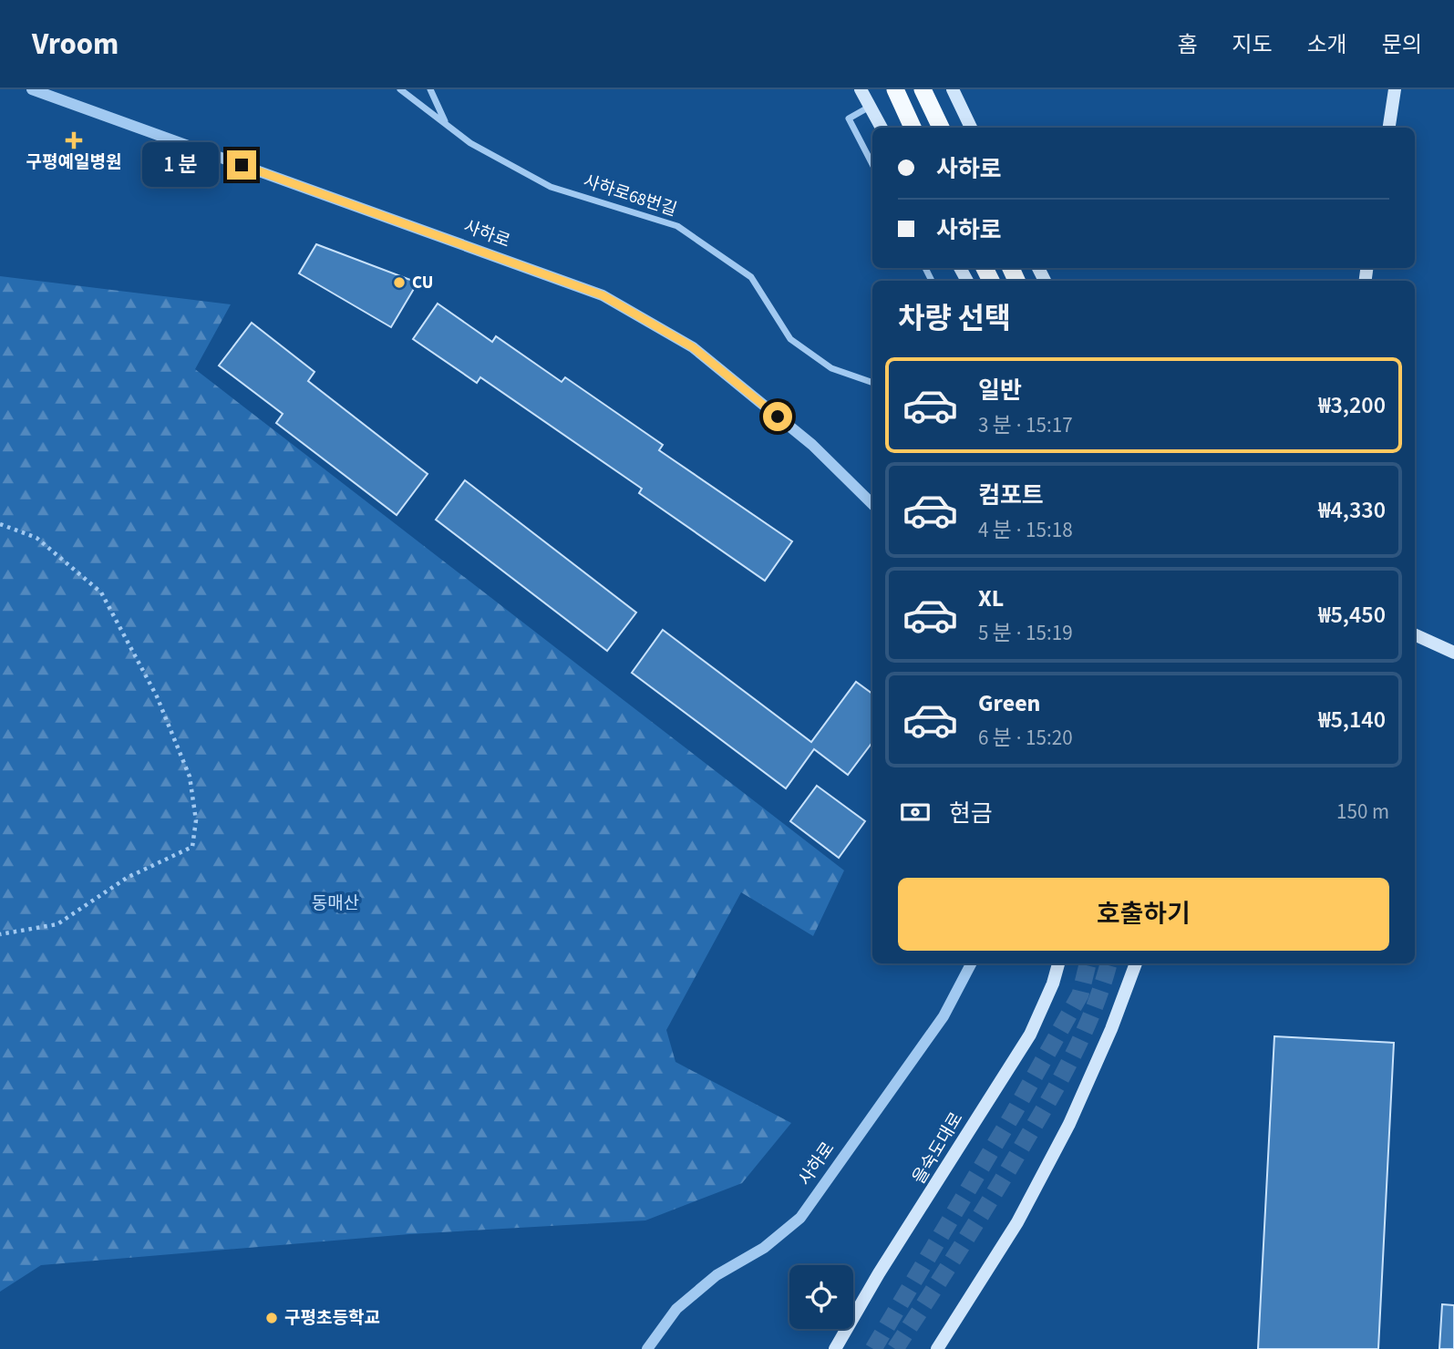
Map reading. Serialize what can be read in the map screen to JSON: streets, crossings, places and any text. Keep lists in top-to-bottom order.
{
  "streets": {
    "main road": ["을숙도대로"],
    "street": ["사하로68번길", "사하로"]
  },
  "parks": ["동매산"],
  "places": {
    "health": ["구평예일병원"],
    "other": ["CU", "구평초등학교"]
  },
  "page": {
    "header": "Vroom",
    "nav": [
      "홈",
      "지도",
      "소개",
      "문의"
    ],
    "banner": ["사하로", "사하로"],
    "bubble": "1 분",
    "heading": "차량 선택",
    "list": [
      {
        "name": "일반",
        "note": "3 분 · 15:17",
        "value": "₩3,200"
      },
      {
        "name": "컴포트",
        "note": "4 분 · 15:18",
        "value": "₩4,330"
      },
      {
        "name": "XL",
        "note": "5 분 · 15:19",
        "value": "₩5,450"
      },
      {
        "name": "Green",
        "note": "6 분 · 15:20",
        "value": "₩5,140"
      }
    ],
    "pay": ["현금", "150 m"],
    "buttons": "호출하기"
  }
}
